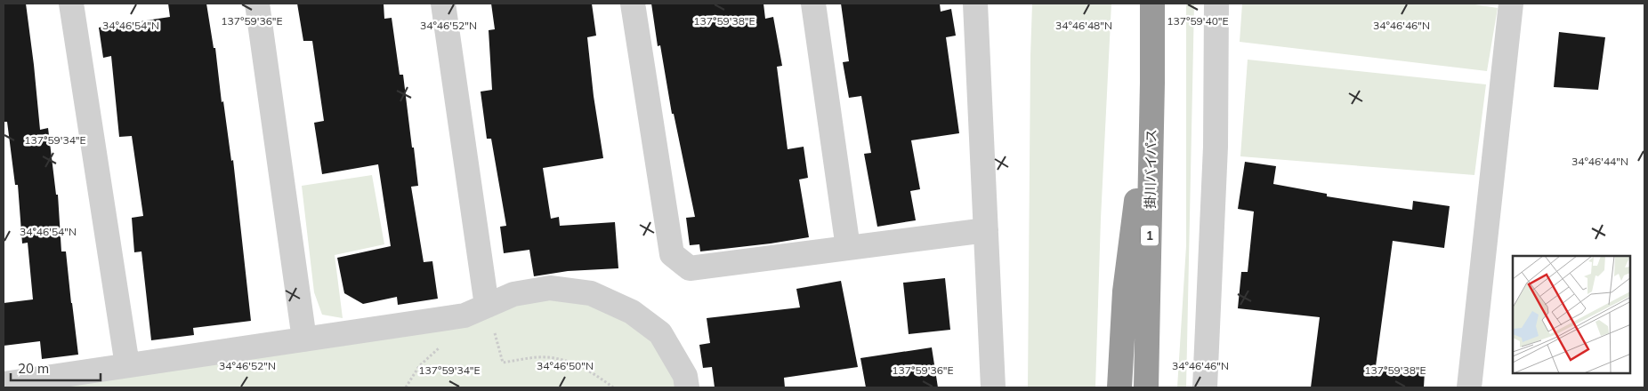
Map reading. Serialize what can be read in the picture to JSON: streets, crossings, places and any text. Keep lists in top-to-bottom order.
{
  "streets": {
    "highway": ["掛川バイパス", "1"]
  },
  "scale_bar": "20 m",
  "coordinates": [
    "137°59'40\"E",
    "137°59'36\"E",
    "137°59'38\"E",
    "34°46'46\"N",
    "34°46'54\"N",
    "34°46'52\"N",
    "34°46'48\"N",
    "137°59'34\"E",
    "34°46'44\"N",
    "34°46'50\"N"
  ]
}
